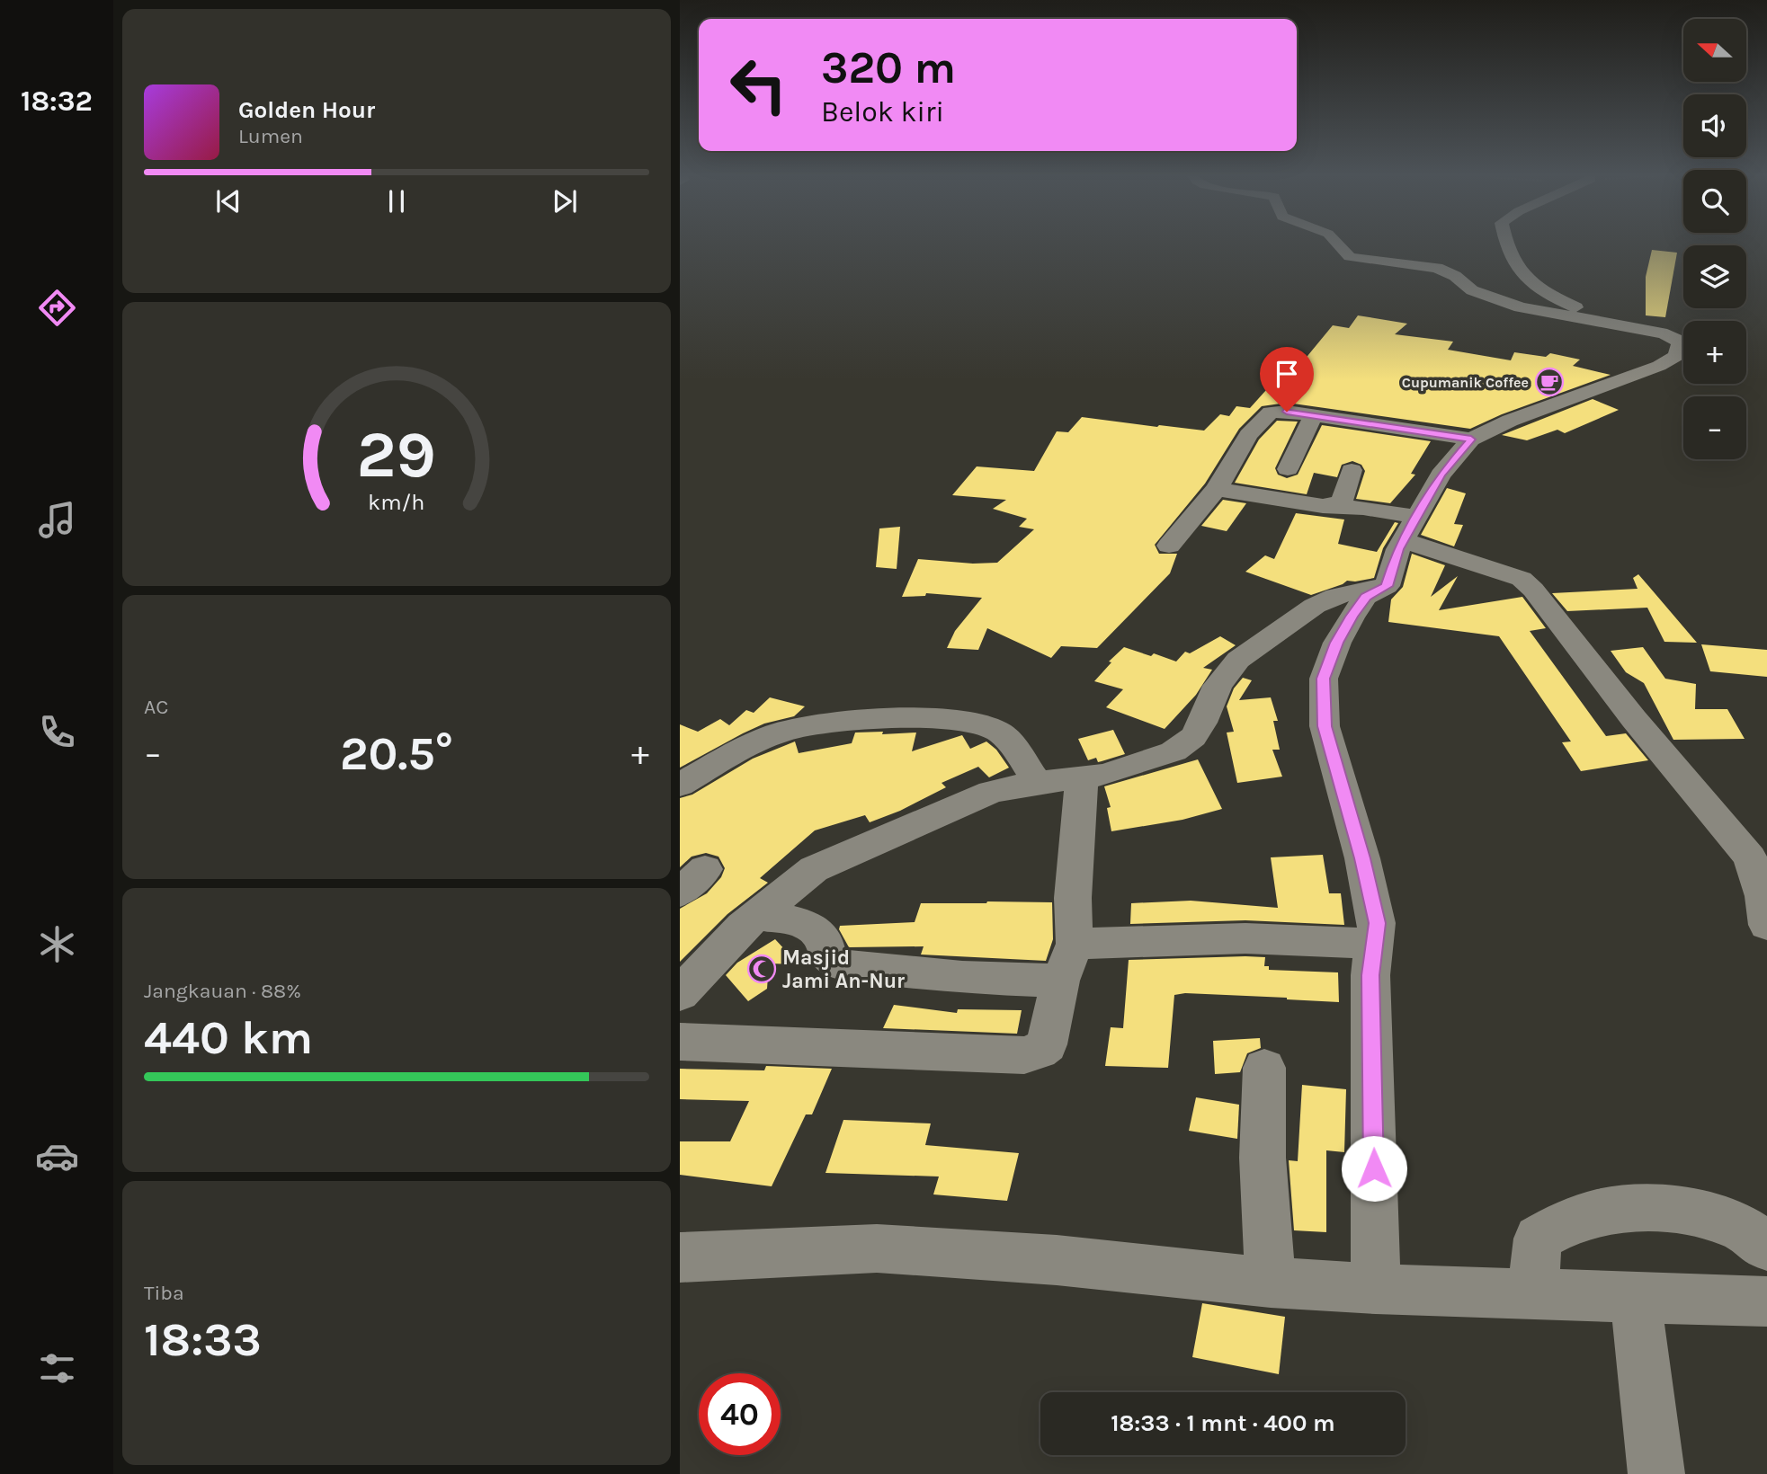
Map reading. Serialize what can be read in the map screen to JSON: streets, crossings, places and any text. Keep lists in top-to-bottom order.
{
  "places": {
    "cafe": ["Cupumanik Coffee"],
    "mosque": ["Masjid Jami An-Nur"]
  },
  "north": "left",
  "page": {
    "tabs": "18:32",
    "map_buttons": ["+", "−"],
    "turn": ["320 m", "Belok kiri"],
    "song": ["Golden Hour", "Lumen"],
    "tile": [
      "AC",
      ["Jangkauan · 88%", "440 km"],
      ["Tiba", "18:33"]
    ],
    "heat": ["−", "20.5°", "+"],
    "limit": "40",
    "trip": "18:33 · 1 mnt · 400 m",
    "gauge": ["29", "km/h"]
  }
}
